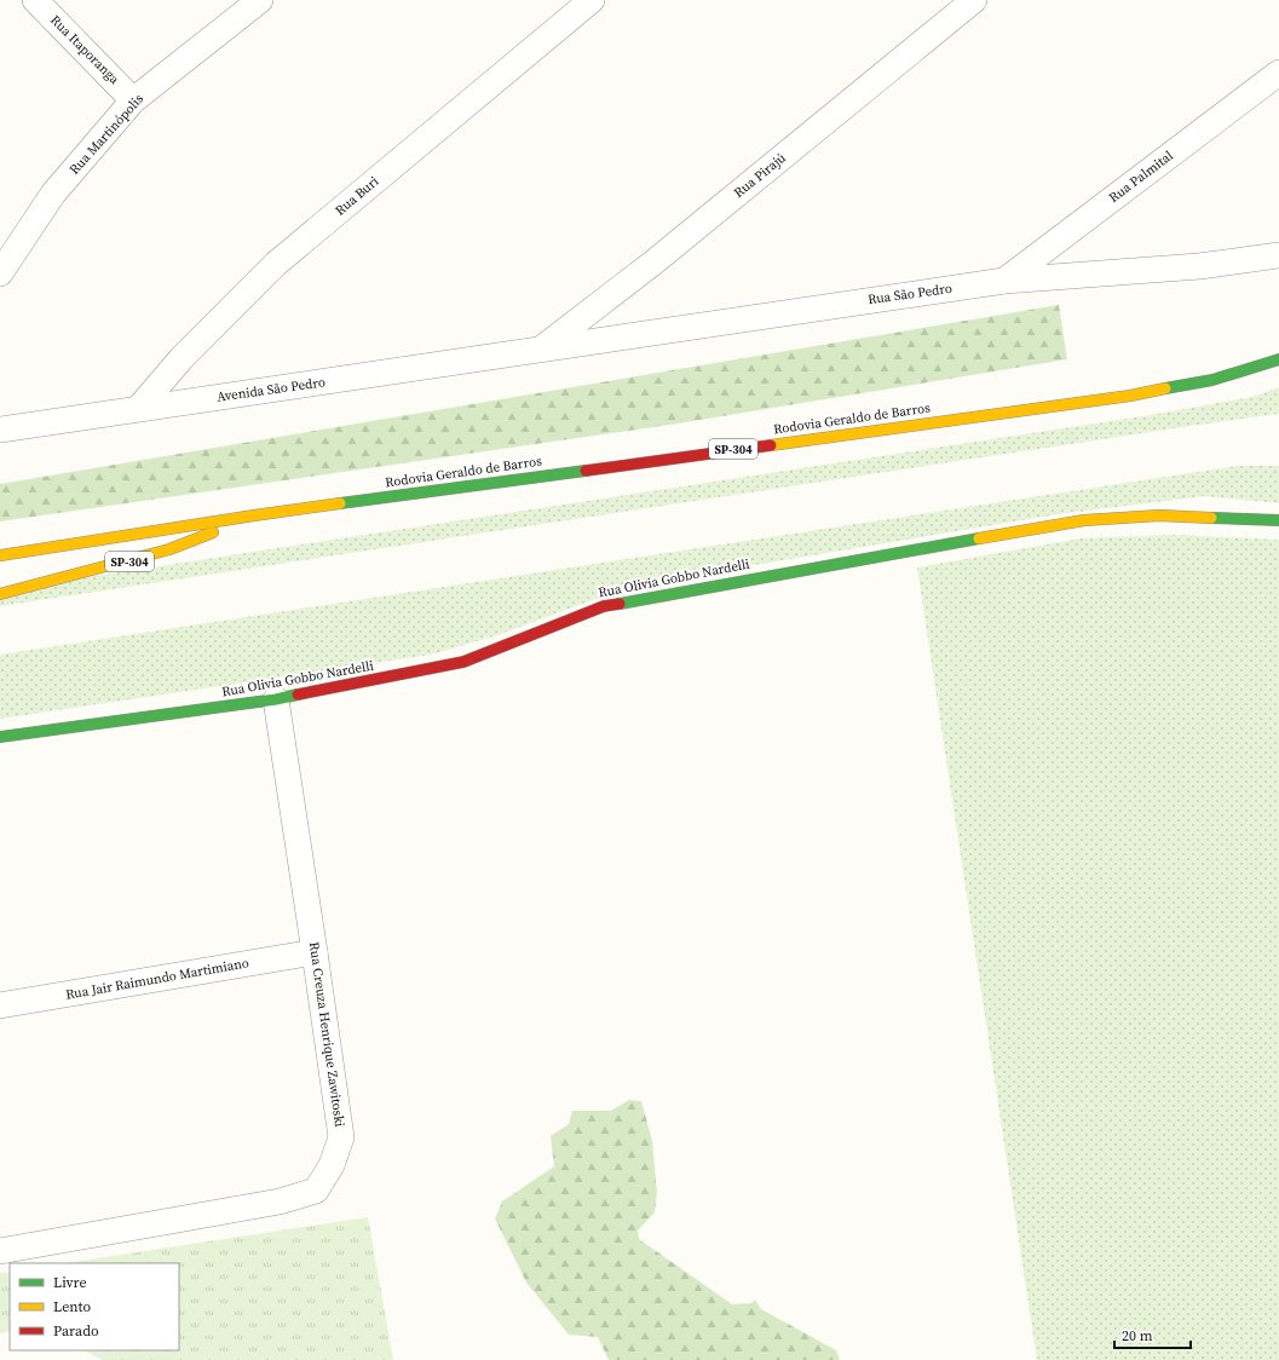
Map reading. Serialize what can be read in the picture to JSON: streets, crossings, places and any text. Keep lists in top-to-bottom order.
{
  "streets": {
    "main road": ["Rodovia Geraldo de Barros", "SP-304", "Rua Olivia Gobbo Nardelli"],
    "street": [
      "Rua Itaporanga",
      "Rua Martinópolis",
      "Rua Pirajú",
      "Rua Palmital",
      "Rua Buri",
      "Rua São Pedro",
      "Avenida São Pedro",
      "Rua Jair Raimundo Martimiano",
      "Rua Creuza Henrique Zawitoski"
    ]
  },
  "crossings": [
    ["Rua Itaporanga", "Rua Martinópolis"],
    ["Rua Pirajú", "Rua São Pedro"],
    ["Rua Pirajú", "Avenida São Pedro"],
    ["Rua Palmital", "Rua São Pedro"],
    ["Rua Buri", "Avenida São Pedro"],
    ["Rua São Pedro", "Avenida São Pedro"],
    ["Rua Olivia Gobbo Nardelli", "Rua Creuza Henrique Zawitoski"],
    ["Rua Jair Raimundo Martimiano", "Rua Creuza Henrique Zawitoski"]
  ],
  "legend": ["Livre", "Lento", "Parado"],
  "scale_bar": "20 m"
}
